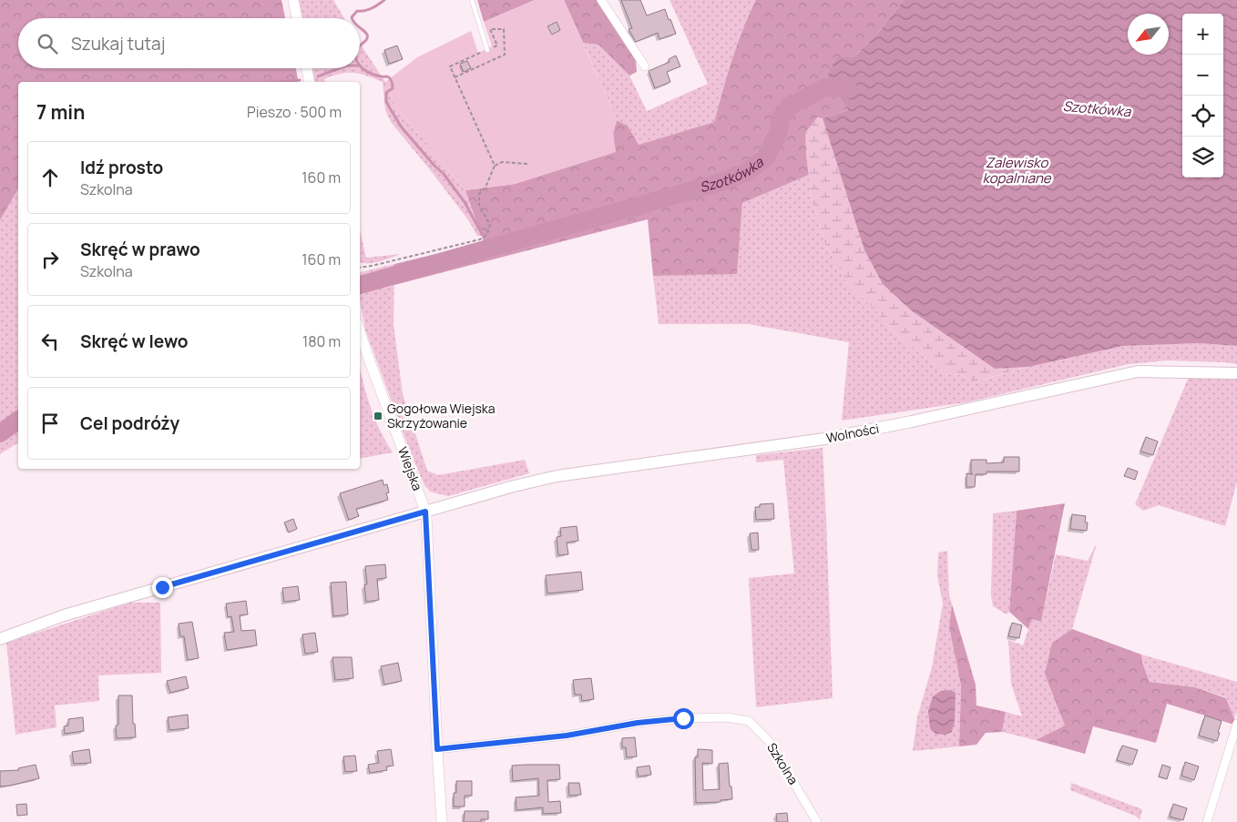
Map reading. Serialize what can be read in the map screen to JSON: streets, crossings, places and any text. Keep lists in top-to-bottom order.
{
  "streets": {
    "main road": ["Wolności"],
    "street": ["Wiejska", "Szkolna"]
  },
  "crossings": [
    ["Wolności", "Wiejska"],
    ["Wiejska", "Szkolna"]
  ],
  "water": ["Szotkówka", "Zalewisko kopalniane"],
  "places": {
    "transit": ["Gogołowa Wiejska Skrzyżowanie"]
  },
  "north": "bottom left",
  "page": {
    "map_buttons": ["+", "−"],
    "search": "Szukaj tutaj",
    "heading": ["7 min", "Pieszo · 500 m"],
    "list": [
      ["Idź prosto", "Szkolna", "160 m"],
      ["Skręć w prawo", "Szkolna", "160 m"],
      ["Skręć w lewo", "180 m"],
      "Cel podróży"
    ]
  }
}
